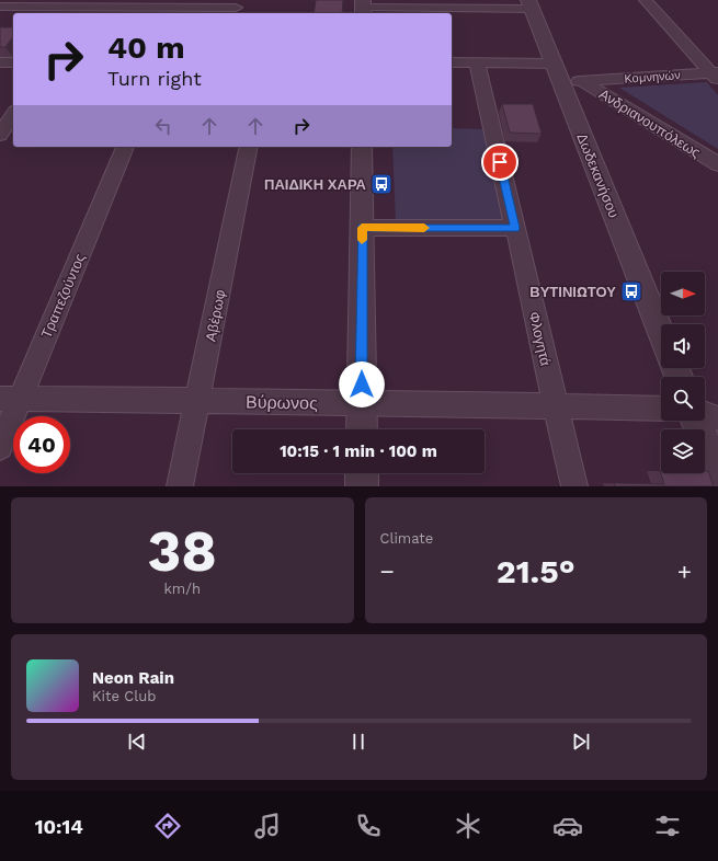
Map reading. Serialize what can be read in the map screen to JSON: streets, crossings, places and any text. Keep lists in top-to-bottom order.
{
  "streets": {
    "street": [
      "Κομνηνών",
      "Ανδριανουπόλεως",
      "Δωδεκανήσου",
      "Τραπεζούντος",
      "Αβέρωφ",
      "Φλογητά",
      "Βύρωνος"
    ]
  },
  "crossings": [
    ["Κομνηνών", "Ανδριανουπόλεως"],
    ["Κομνηνών", "Δωδεκανήσου"],
    ["Κομνηνών", "Φλογητά"],
    ["Τραπεζούντος", "Βύρωνος"],
    ["Αβέρωφ", "Βύρωνος"],
    ["Φλογητά", "Βύρωνος"]
  ],
  "places": {
    "bus stop": ["ΠΑΙΔΙΚΗ ΧΑΡΑ", "ΒΥΤΙΝΙΩΤΟΥ"]
  },
  "north": "right",
  "page": {
    "turn": ["40 m", "Turn right"],
    "limit": "40",
    "trip": "10:15 · 1 min · 100 m",
    "tile": [
      ["38", "km/h"],
      "Climate"
    ],
    "heat": ["−", "21.5°", "+"],
    "song": ["Neon Rain", "Kite Club"],
    "tabs": "10:14"
  }
}
